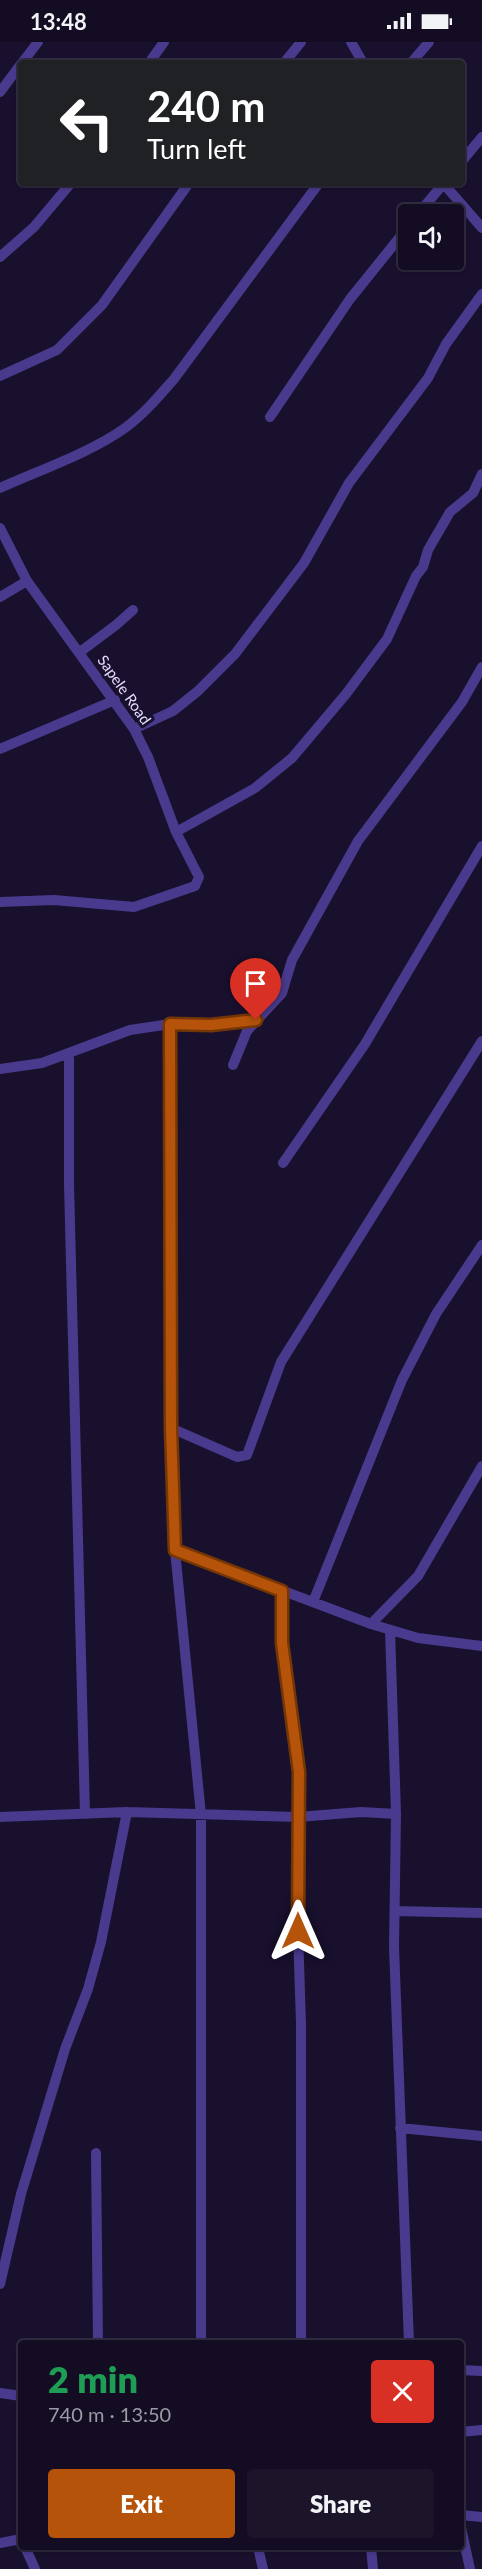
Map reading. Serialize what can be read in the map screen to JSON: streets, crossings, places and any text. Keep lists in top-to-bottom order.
{
  "streets": {
    "street": ["Sapele Road"]
  },
  "page": {
    "status": "13:48",
    "turn": ["240 m", "Turn left"],
    "heading": ["2 min", "740 m · 13:50"],
    "buttons": ["Exit", "Share"]
  }
}
